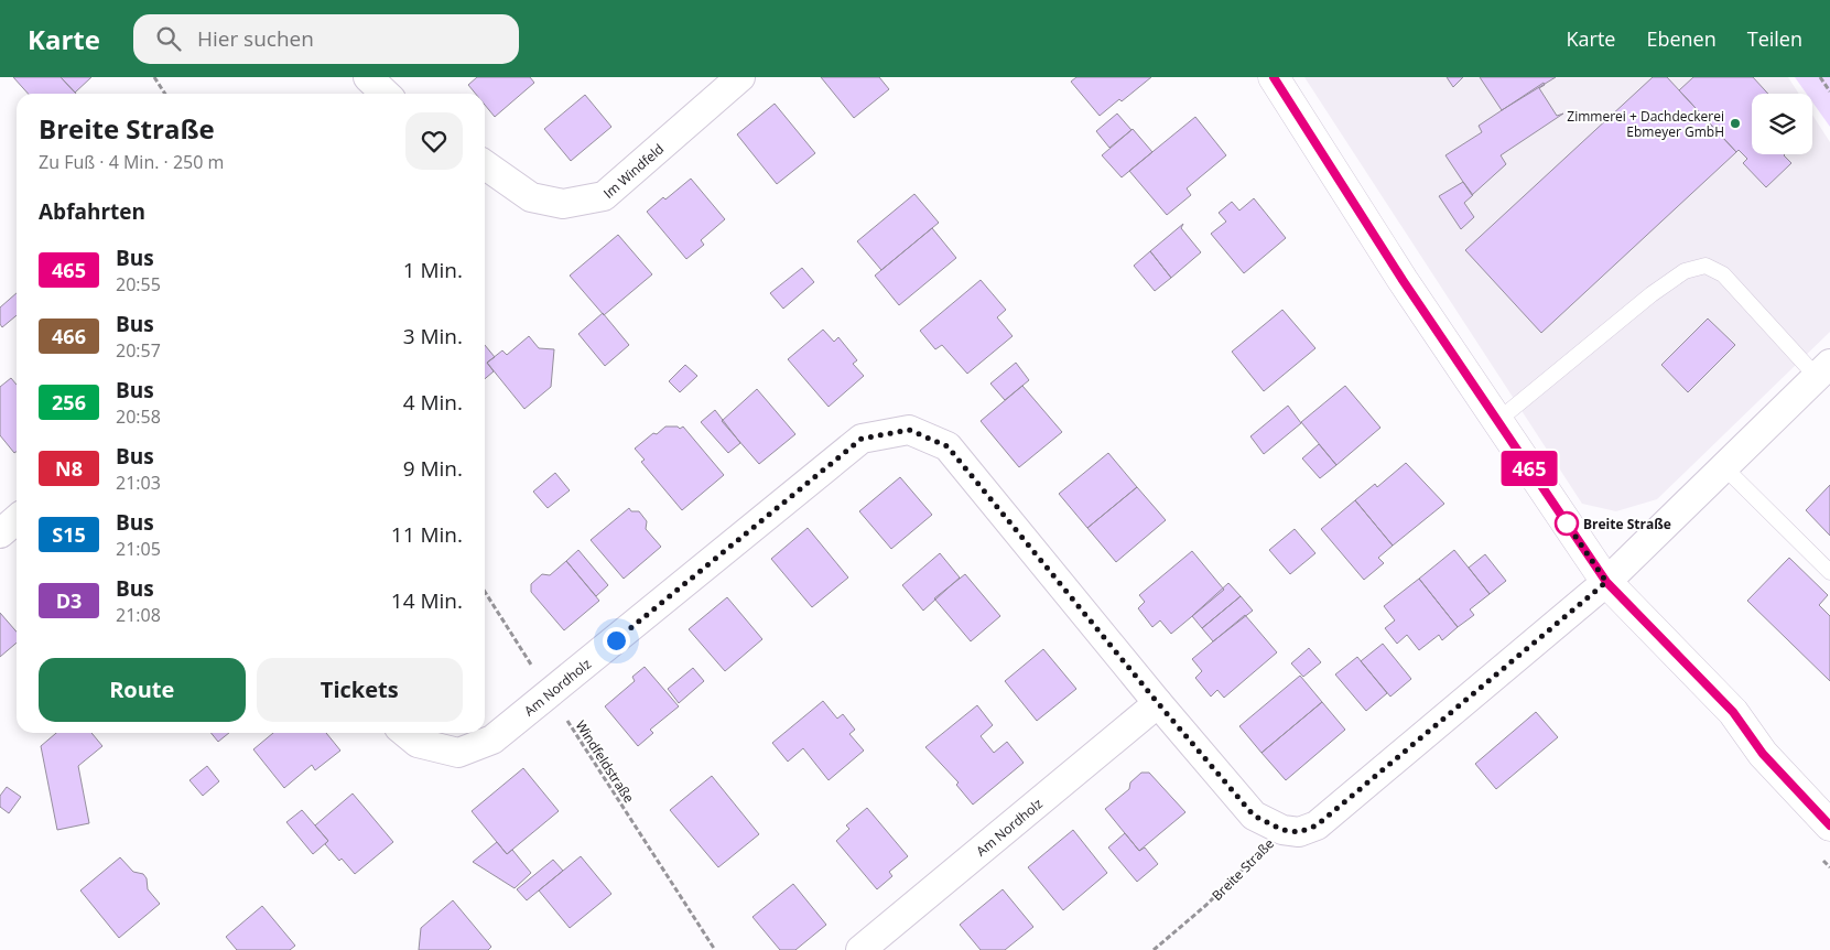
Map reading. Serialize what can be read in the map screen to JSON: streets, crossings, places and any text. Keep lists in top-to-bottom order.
{
  "streets": {
    "street": ["Im Windfeld", "Am Nordholz", "Breite Straße"],
    "path": ["Windfeldstraße"]
  },
  "crossings": [
    ["Am Nordholz", "Windfeldstraße"],
    ["Am Nordholz", "Breite Straße"]
  ],
  "places": ["Zimmerei + Dachdeckerei Ebmeyer GmbH", "Breite Straße"],
  "lines": ["bus line 465"],
  "page": {
    "header": "Karte",
    "search": "Hier suchen",
    "nav": ["Karte", "Ebenen", "Teilen"],
    "on_map": "465",
    "heading": [
      ["Breite Straße", "Zu Fuß · 4 Min. · 250 m"],
      "Abfahrten"
    ],
    "list": [
      {
        "mark": "465",
        "name": "Bus",
        "note": "20:55",
        "value": "1 Min."
      },
      {
        "mark": "466",
        "name": "Bus",
        "note": "20:57",
        "value": "3 Min."
      },
      {
        "mark": "256",
        "name": "Bus",
        "note": "20:58",
        "value": "4 Min."
      },
      {
        "mark": "N8",
        "name": "Bus",
        "note": "21:03",
        "value": "9 Min."
      },
      {
        "mark": "S15",
        "name": "Bus",
        "note": "21:05",
        "value": "11 Min."
      },
      {
        "mark": "D3",
        "name": "Bus",
        "note": "21:08",
        "value": "14 Min."
      }
    ],
    "buttons": ["Route", "Tickets"]
  }
}
